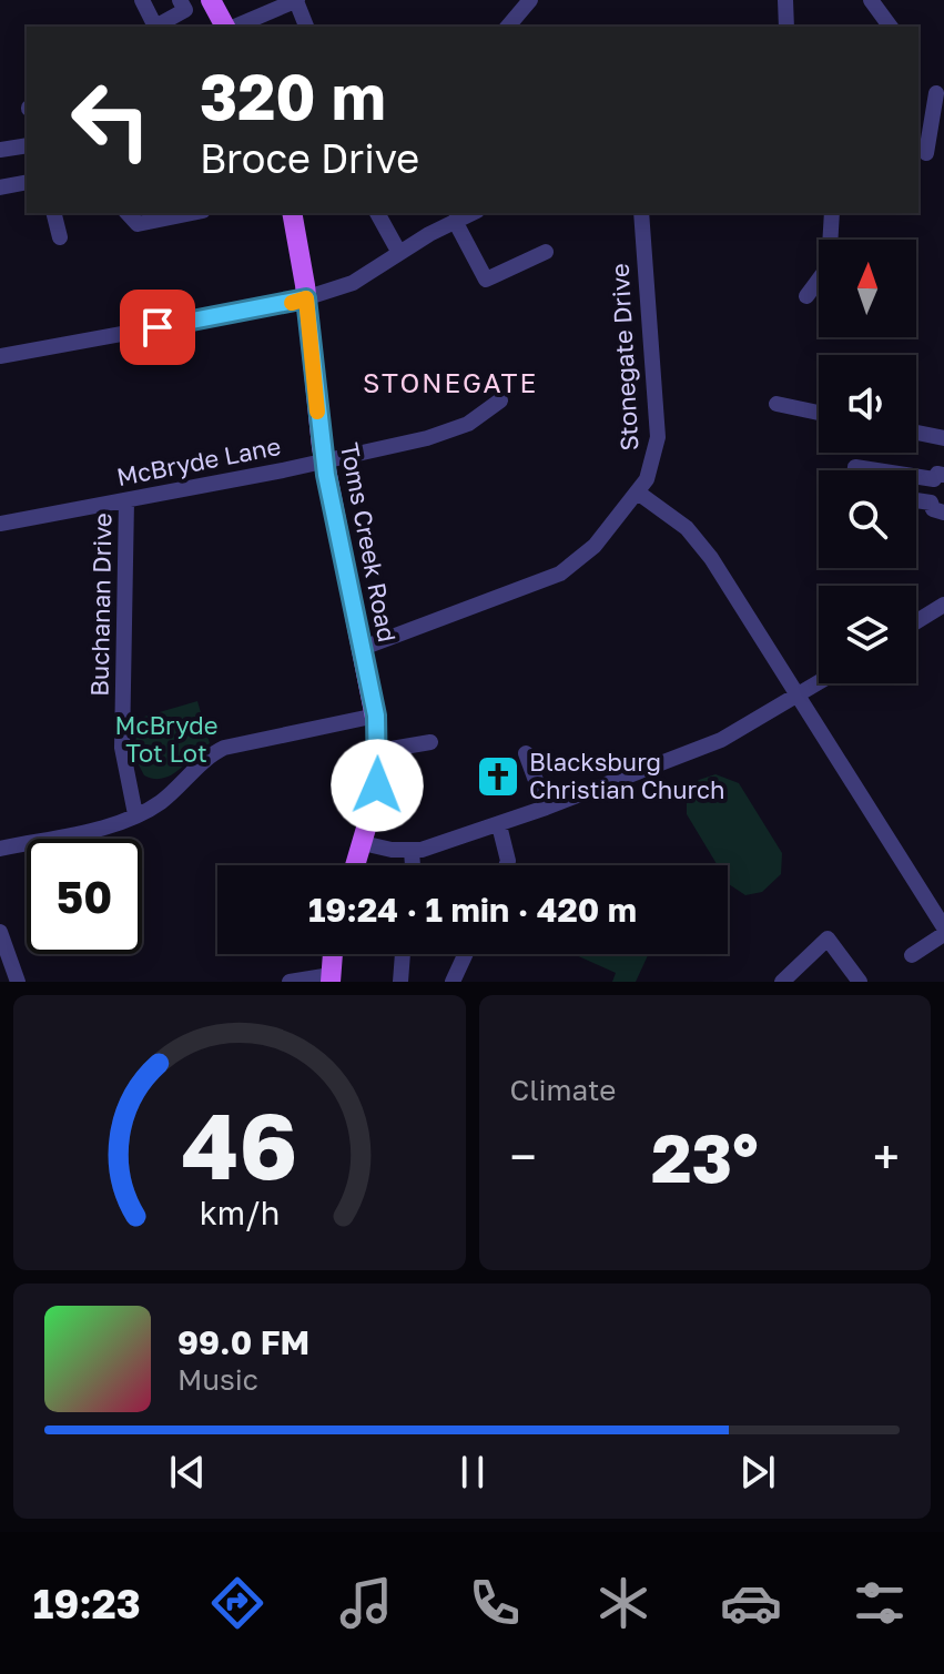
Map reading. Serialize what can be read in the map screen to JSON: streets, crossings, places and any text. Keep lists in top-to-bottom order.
{
  "streets": {
    "main road": ["Toms Creek Road"],
    "street": ["Stonegate Drive", "McBryde Lane", "Buchanan Drive"]
  },
  "crossings": [
    ["Stonegate Drive", "Toms Creek Road"],
    ["McBryde Lane", "Toms Creek Road"],
    ["McBryde Lane", "Buchanan Drive"]
  ],
  "districts": ["STONEGATE"],
  "parks": ["McBryde Tot Lot"],
  "places": {
    "church": ["Blacksburg Christian Church"]
  },
  "north": "top",
  "page": {
    "turn": ["320 m", "Broce Drive"],
    "limit": "50",
    "trip": "19:24 · 1 min · 420 m",
    "tile": "Climate",
    "heat": ["−", "23°", "+"],
    "song": ["99.0 FM", "Music"],
    "tabs": "19:23",
    "gauge": ["46", "km/h"]
  }
}
